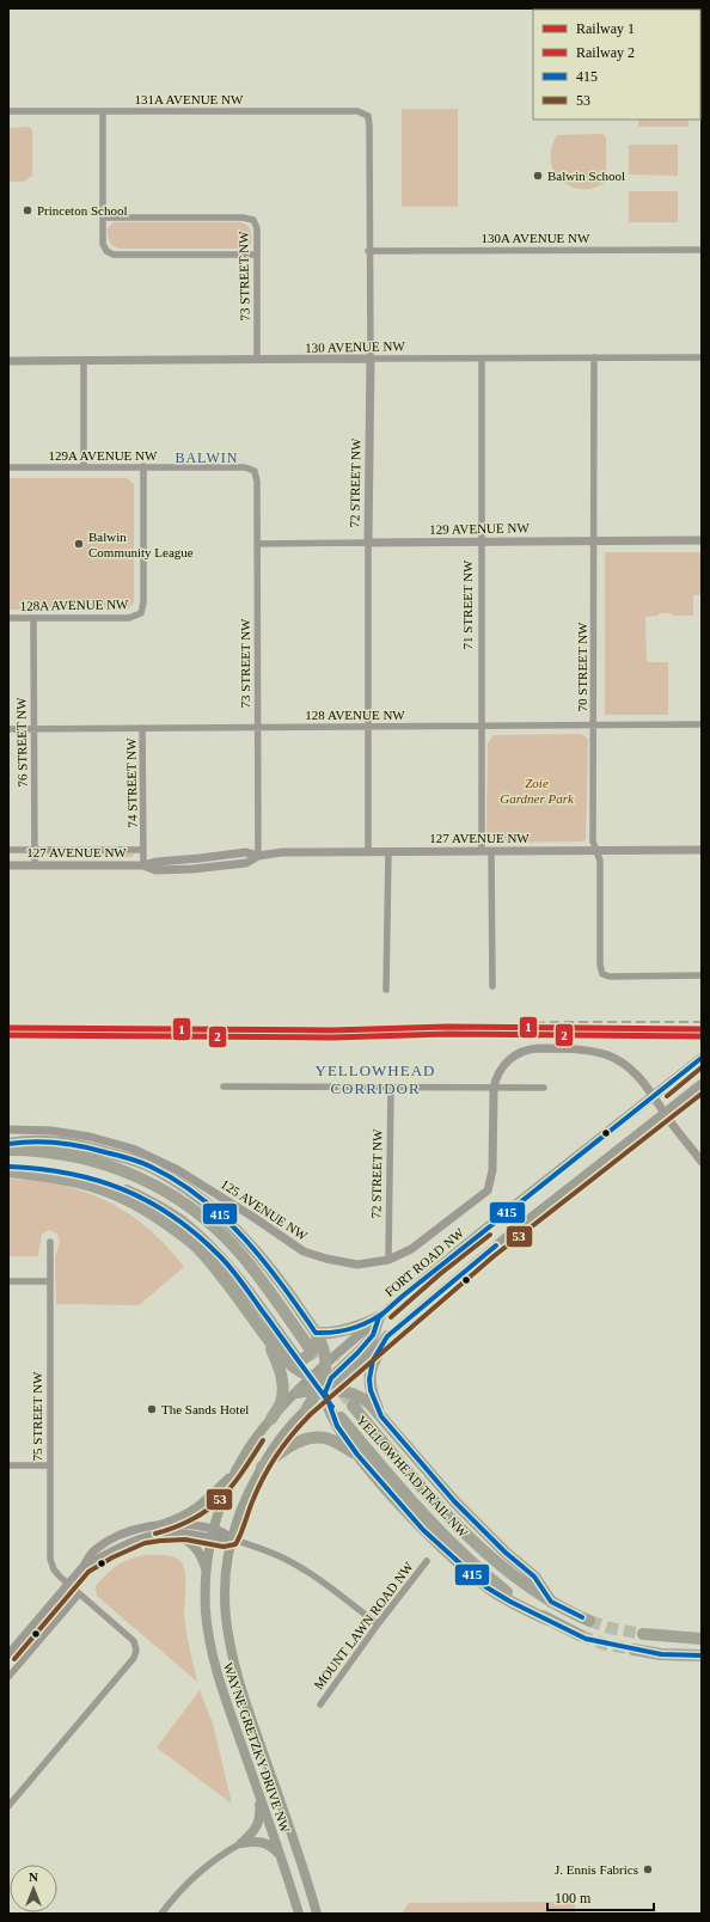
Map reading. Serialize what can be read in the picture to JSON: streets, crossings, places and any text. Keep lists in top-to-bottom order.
{
  "streets": {
    "highway": ["YELLOWHEAD TRAIL NW"],
    "main road": ["FORT ROAD NW", "WAYNE GRETZKY DRIVE NW"],
    "street": [
      "131A AVENUE NW",
      "130A AVENUE NW",
      "73 STREET NW",
      "130 AVENUE NW",
      "129A AVENUE NW",
      "72 STREET NW",
      "129 AVENUE NW",
      "128A AVENUE NW",
      "71 STREET NW",
      "70 STREET NW",
      "128 AVENUE NW",
      "76 STREET NW",
      "74 STREET NW",
      "127 AVENUE NW",
      "125 AVENUE NW",
      "75 STREET NW",
      "MOUNT LAWN ROAD NW"
    ]
  },
  "crossings": [
    ["131A AVENUE NW", "72 STREET NW"],
    ["130A AVENUE NW", "72 STREET NW"],
    ["73 STREET NW", "130 AVENUE NW"],
    ["73 STREET NW", "129A AVENUE NW"],
    ["73 STREET NW", "129 AVENUE NW"],
    ["73 STREET NW", "128 AVENUE NW"],
    ["73 STREET NW", "127 AVENUE NW"],
    ["130 AVENUE NW", "72 STREET NW"],
    ["130 AVENUE NW", "71 STREET NW"],
    ["130 AVENUE NW", "70 STREET NW"],
    ["129A AVENUE NW", "128A AVENUE NW"],
    ["72 STREET NW", "129 AVENUE NW"],
    ["72 STREET NW", "128 AVENUE NW"],
    ["72 STREET NW", "127 AVENUE NW"],
    ["72 STREET NW", "125 AVENUE NW"],
    ["129 AVENUE NW", "71 STREET NW"],
    ["129 AVENUE NW", "70 STREET NW"],
    ["128A AVENUE NW", "76 STREET NW"],
    ["71 STREET NW", "128 AVENUE NW"],
    ["71 STREET NW", "127 AVENUE NW"],
    ["70 STREET NW", "128 AVENUE NW"],
    ["70 STREET NW", "127 AVENUE NW"],
    ["128 AVENUE NW", "76 STREET NW"],
    ["128 AVENUE NW", "74 STREET NW"],
    ["76 STREET NW", "127 AVENUE NW"],
    ["74 STREET NW", "127 AVENUE NW"]
  ],
  "districts": ["BALWIN", "YELLOWHEAD CORRIDOR"],
  "parks": ["Zoie Gardner Park"],
  "places": [
    "Balwin School",
    "Princeton School",
    "Balwin Community League",
    "The Sands Hotel",
    "J. Ennis Fabrics"
  ],
  "lines": [
    "rail line 1",
    "rail line 2",
    "transit line 415",
    "transit line 53"
  ],
  "legend": [
    "Railway 1",
    "Railway 2",
    "415",
    "53"
  ],
  "scale_bar": "100 m",
  "north": "top"
}
